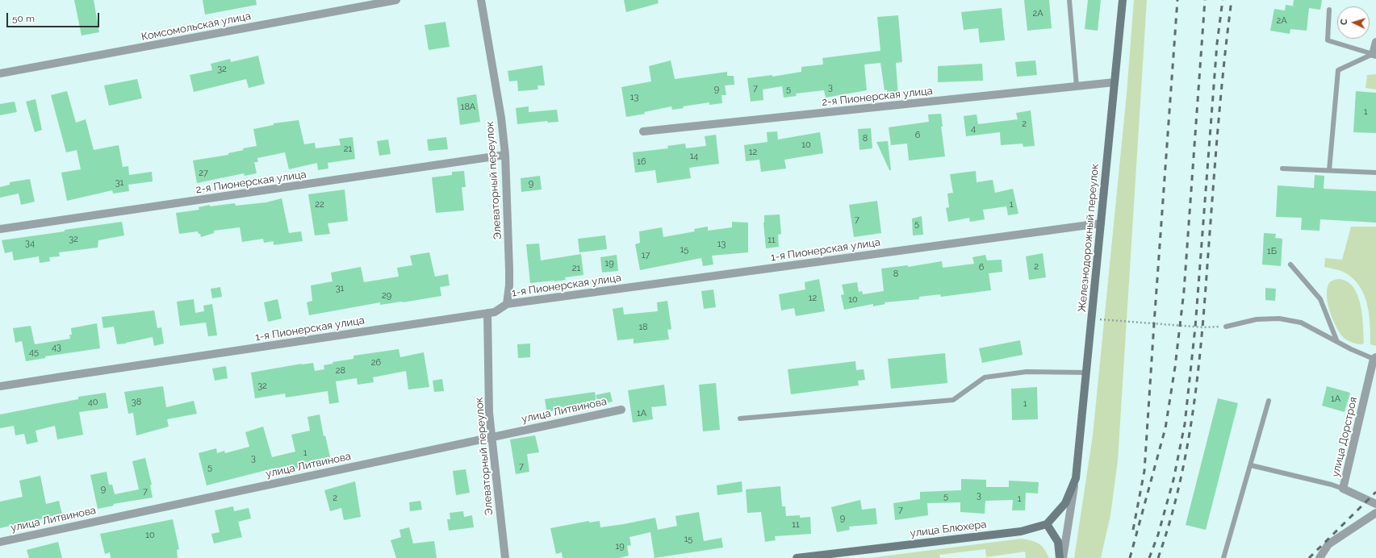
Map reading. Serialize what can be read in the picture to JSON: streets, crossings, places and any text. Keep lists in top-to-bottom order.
{
  "streets": {
    "street": [
      "Комсомольская улица",
      "2-я Пионерская улица",
      "Элеваторный переулок",
      "Железнодорожный переулок",
      "1-я Пионерская улица",
      "улица Литвинова",
      "улица Дорстроя",
      "улица Блюхера"
    ]
  },
  "crossings": [
    ["2-я Пионерская улица", "Элеваторный переулок"],
    ["2-я Пионерская улица", "Железнодорожный переулок"],
    ["Элеваторный переулок", "1-я Пионерская улица"],
    ["Элеваторный переулок", "улица Литвинова"],
    ["Железнодорожный переулок", "1-я Пионерская улица"]
  ],
  "house_numbers": [
    "2А",
    "2А",
    "32",
    "3",
    "7",
    "9",
    "5",
    "13",
    "18А",
    "1",
    "2",
    "4",
    "6",
    "8",
    "10",
    "21",
    "12",
    "14",
    "16",
    "27",
    "31",
    "9",
    "22",
    "1",
    "7",
    "5",
    "32",
    "11",
    "34",
    "13",
    "15",
    "1Б",
    "17",
    "19",
    "2",
    "6",
    "21",
    "8",
    "31",
    "29",
    "12",
    "10",
    "18",
    "43",
    "45",
    "26",
    "28",
    "32",
    "1А",
    "40",
    "38",
    "1",
    "1А",
    "1",
    "3",
    "7",
    "5",
    "9",
    "7",
    "3",
    "5",
    "2",
    "1",
    "7",
    "9",
    "11",
    "10",
    "15",
    "19"
  ],
  "scale_bar": "50 m",
  "north": "left"
}
